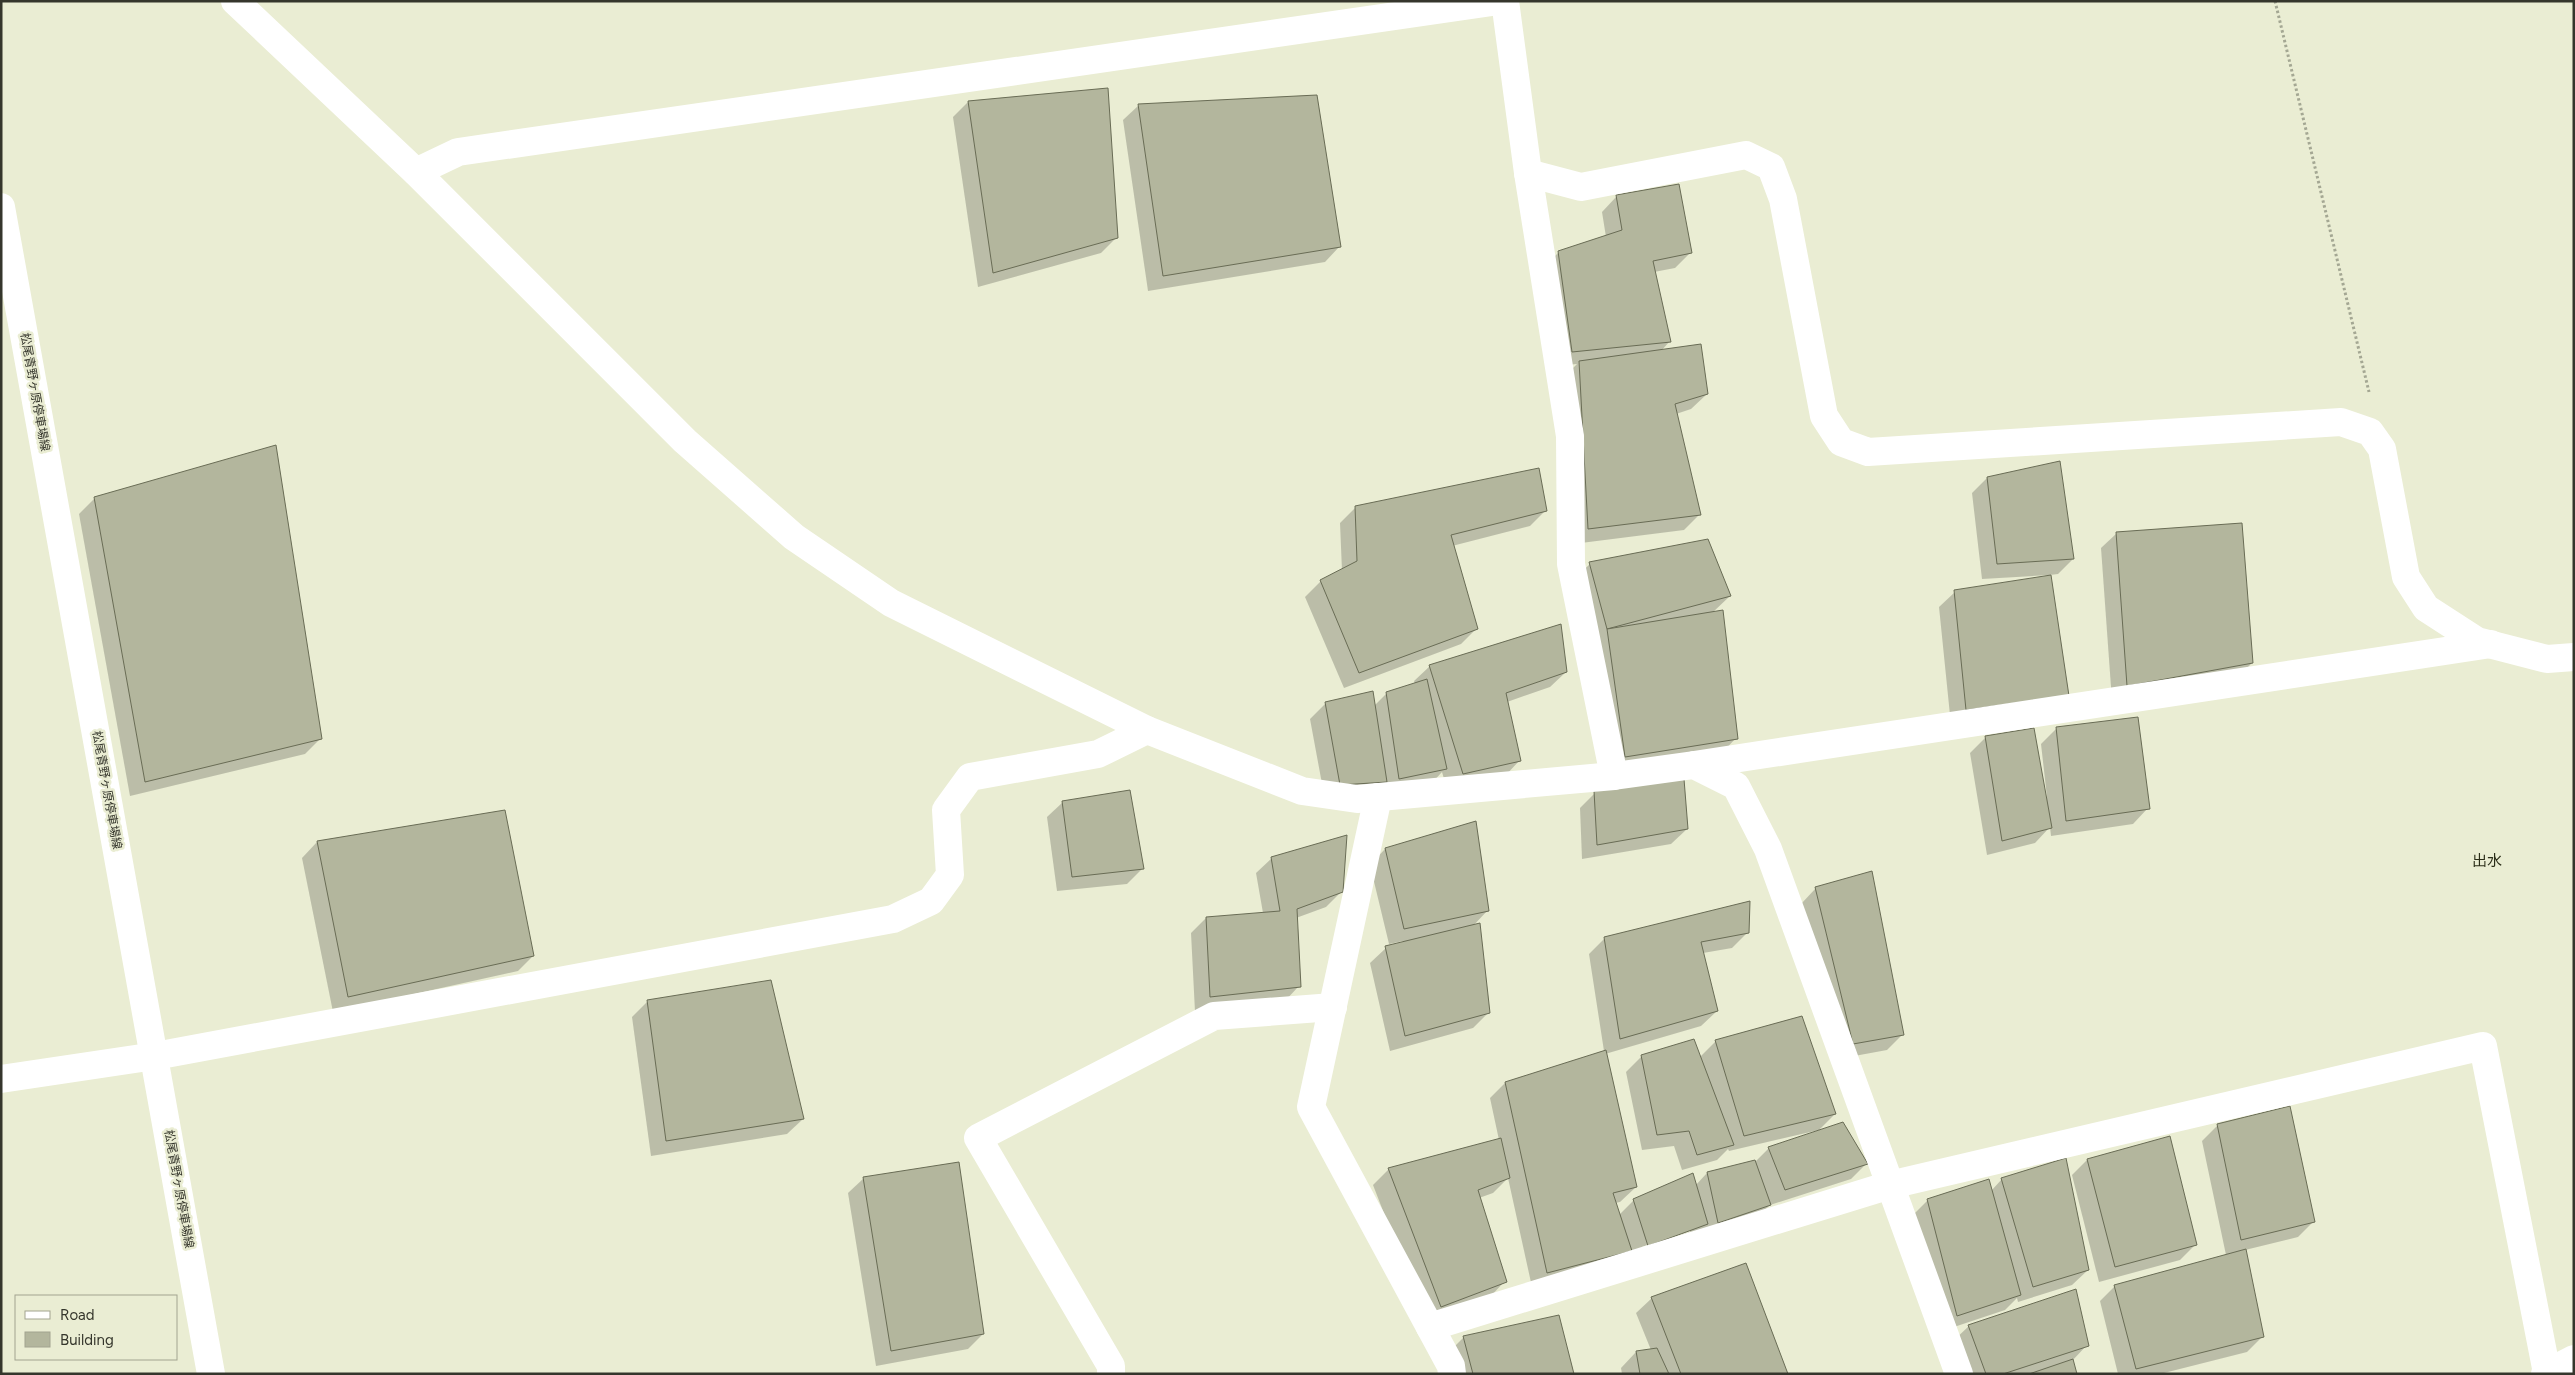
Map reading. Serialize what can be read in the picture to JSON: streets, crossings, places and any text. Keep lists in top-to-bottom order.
{
  "streets": {
    "street": ["松尾青野ヶ原停車場線"]
  },
  "districts": ["出水"],
  "legend": ["Road", "Building"]
}
